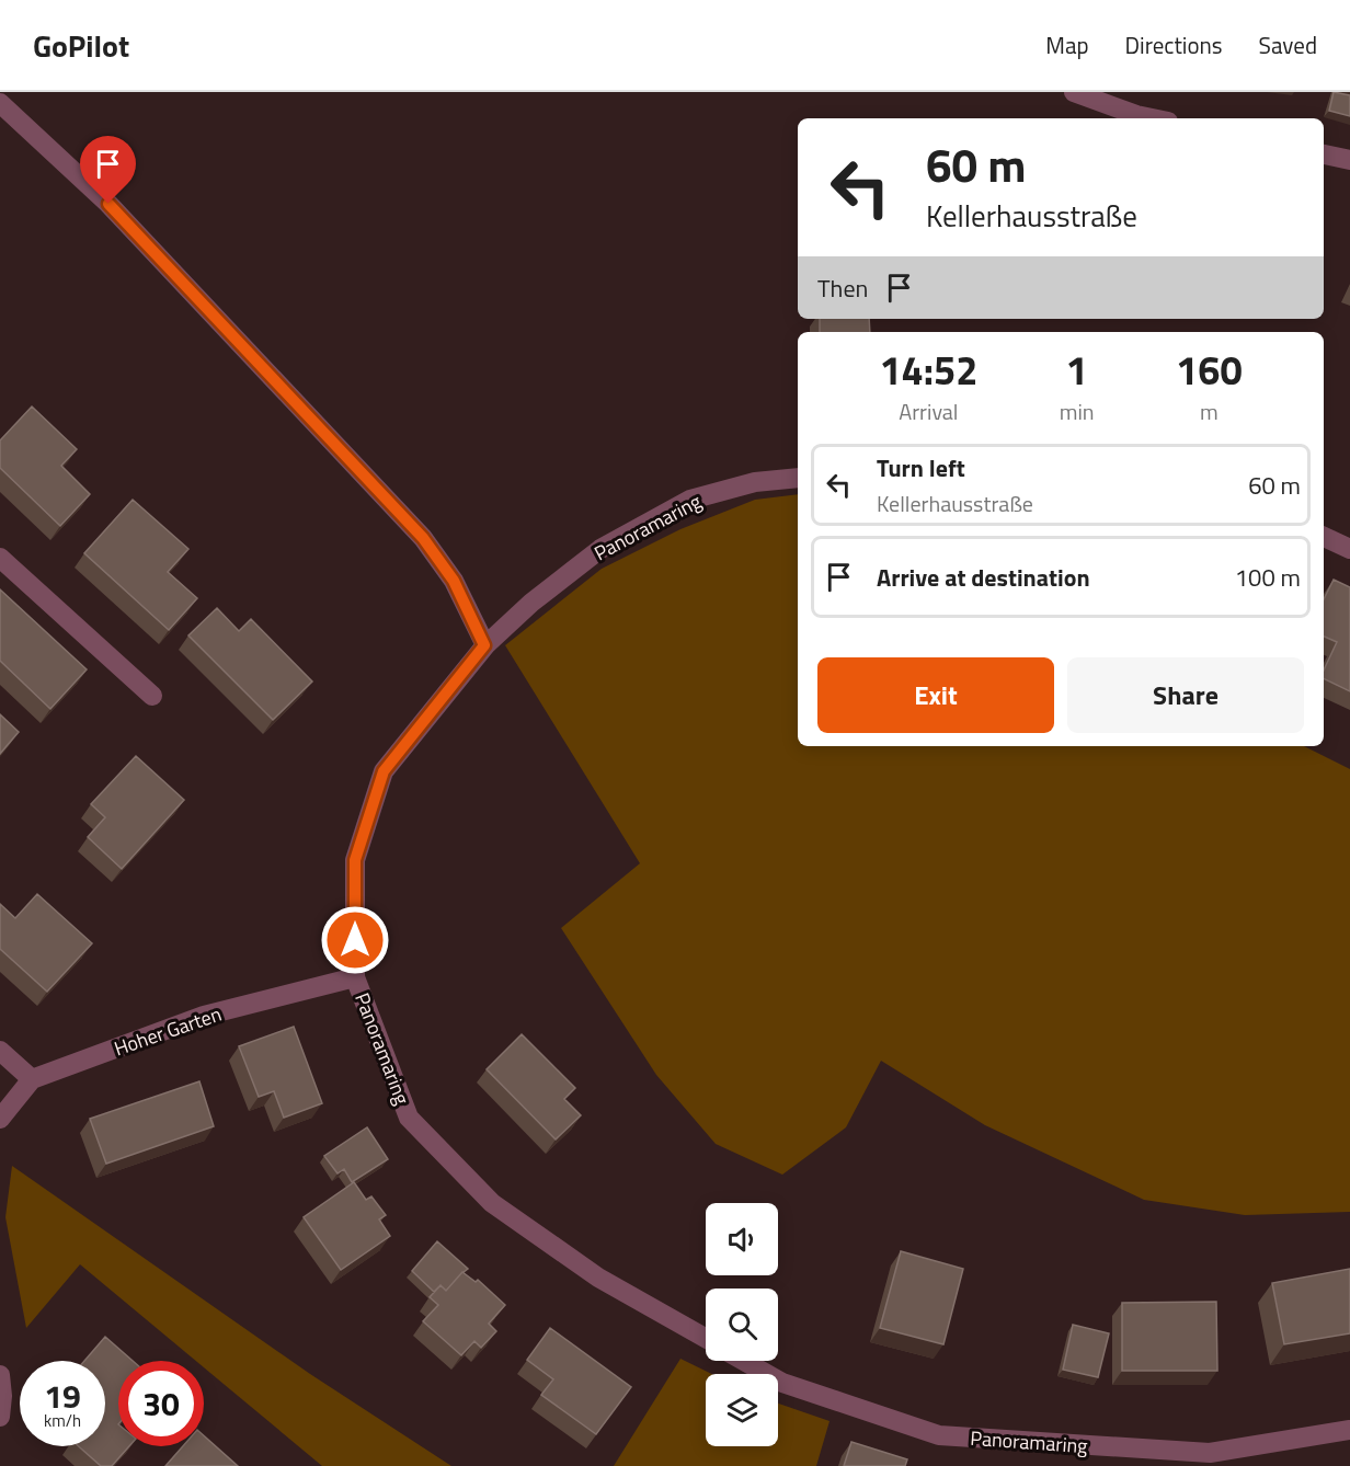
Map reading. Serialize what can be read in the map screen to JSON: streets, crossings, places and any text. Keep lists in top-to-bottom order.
{
  "streets": {
    "street": ["Panoramaring", "Hoher Garten"]
  },
  "crossings": [
    ["Panoramaring", "Hoher Garten"]
  ],
  "page": {
    "header": "GoPilot",
    "nav": ["Map", "Directions", "Saved"],
    "turn": ["60 m", "Kellerhausstraße"],
    "then": "Then",
    "eta": [
      "14:52",
      "Arrival",
      "1",
      "min",
      "160",
      "m"
    ],
    "list": [
      {
        "name": "Turn left",
        "note": "Kellerhausstraße",
        "value": "60 m"
      },
      {
        "name": "Arrive at destination",
        "value": "100 m"
      }
    ],
    "buttons": ["Exit", "Share"],
    "speed": "19 km/h",
    "limit": "30"
  }
}
